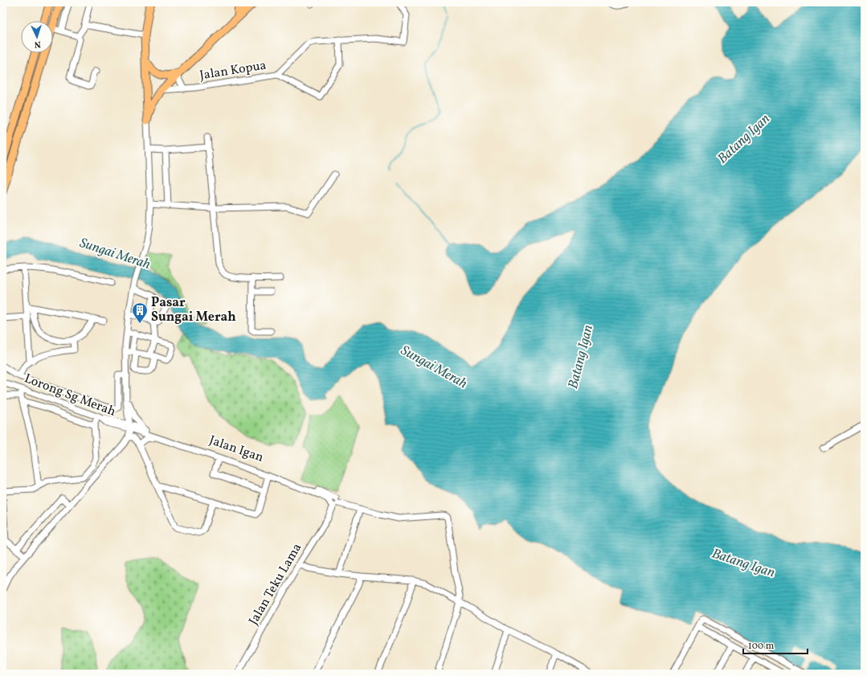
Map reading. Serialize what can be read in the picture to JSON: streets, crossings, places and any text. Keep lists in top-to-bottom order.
{
  "streets": {
    "street": [
      "Jalan Kopua",
      "Lorong Sg Merah",
      "Jalan Igan",
      "Jalan Teku Lama"
    ]
  },
  "crossings": [
    ["Lorong Sg Merah", "Jalan Igan"],
    ["Jalan Igan", "Jalan Teku Lama"]
  ],
  "water": ["Batang Igan", "Sungai Merah"],
  "places": {
    "building": ["Pasar Sungai Merah"]
  },
  "scale_bar": "100 m",
  "north": "bottom"
}
